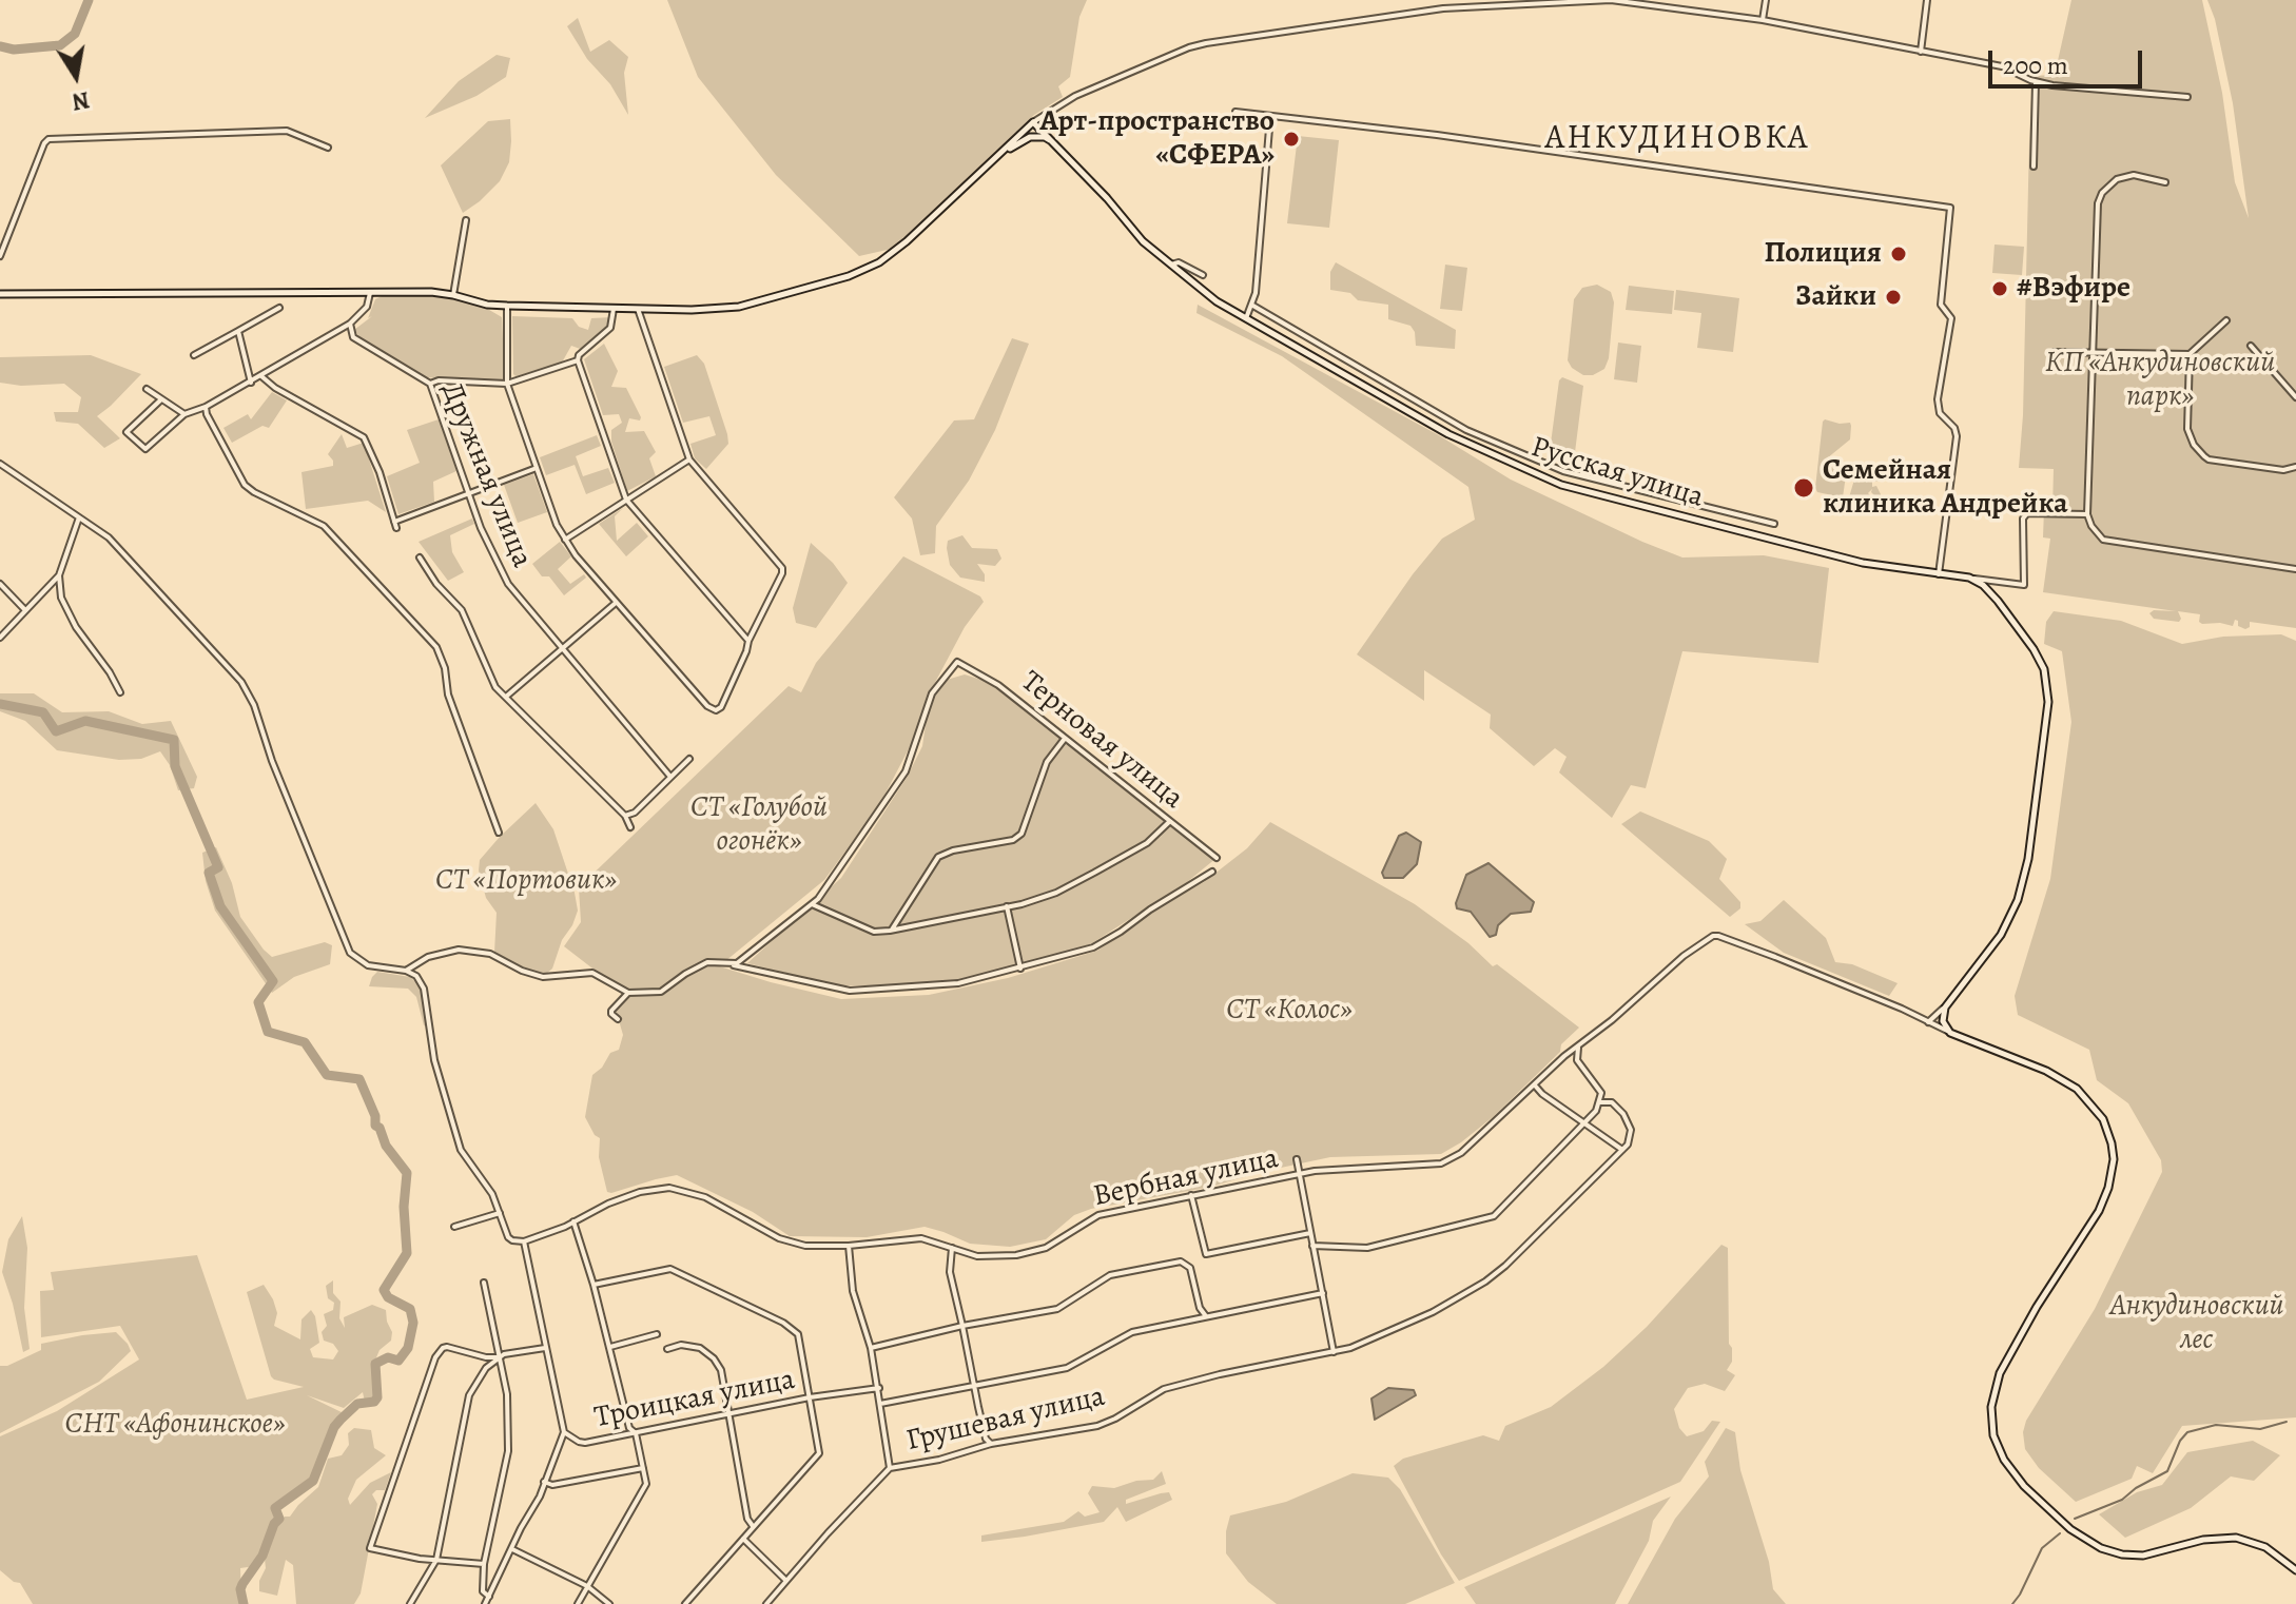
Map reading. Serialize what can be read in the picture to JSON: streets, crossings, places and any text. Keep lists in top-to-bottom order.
{
  "streets": {
    "street": [
      "Русская улица",
      "Дружная улица",
      "Терновая улица",
      "Вербная улица",
      "Троицкая улица",
      "Грушевая улица"
    ]
  },
  "crossings": [
    ["Вербная улица", "Троицкая улица"]
  ],
  "districts": ["АНКУДИНОВКА"],
  "parks": [
    "КП «Анкудиновский парк»",
    "СТ «Голубой огонёк»",
    "СТ «Портовик»",
    "СТ «Колос»",
    "Анкудиновский лес",
    "СНТ «Афонинское»"
  ],
  "places": [
    "Арт-пространство «СФЕРА»",
    "Полиция",
    "#Вэфире",
    "Зайки",
    "Семейная клиника Андрейка"
  ],
  "scale_bar": "200 m",
  "north": "bottom"
}
